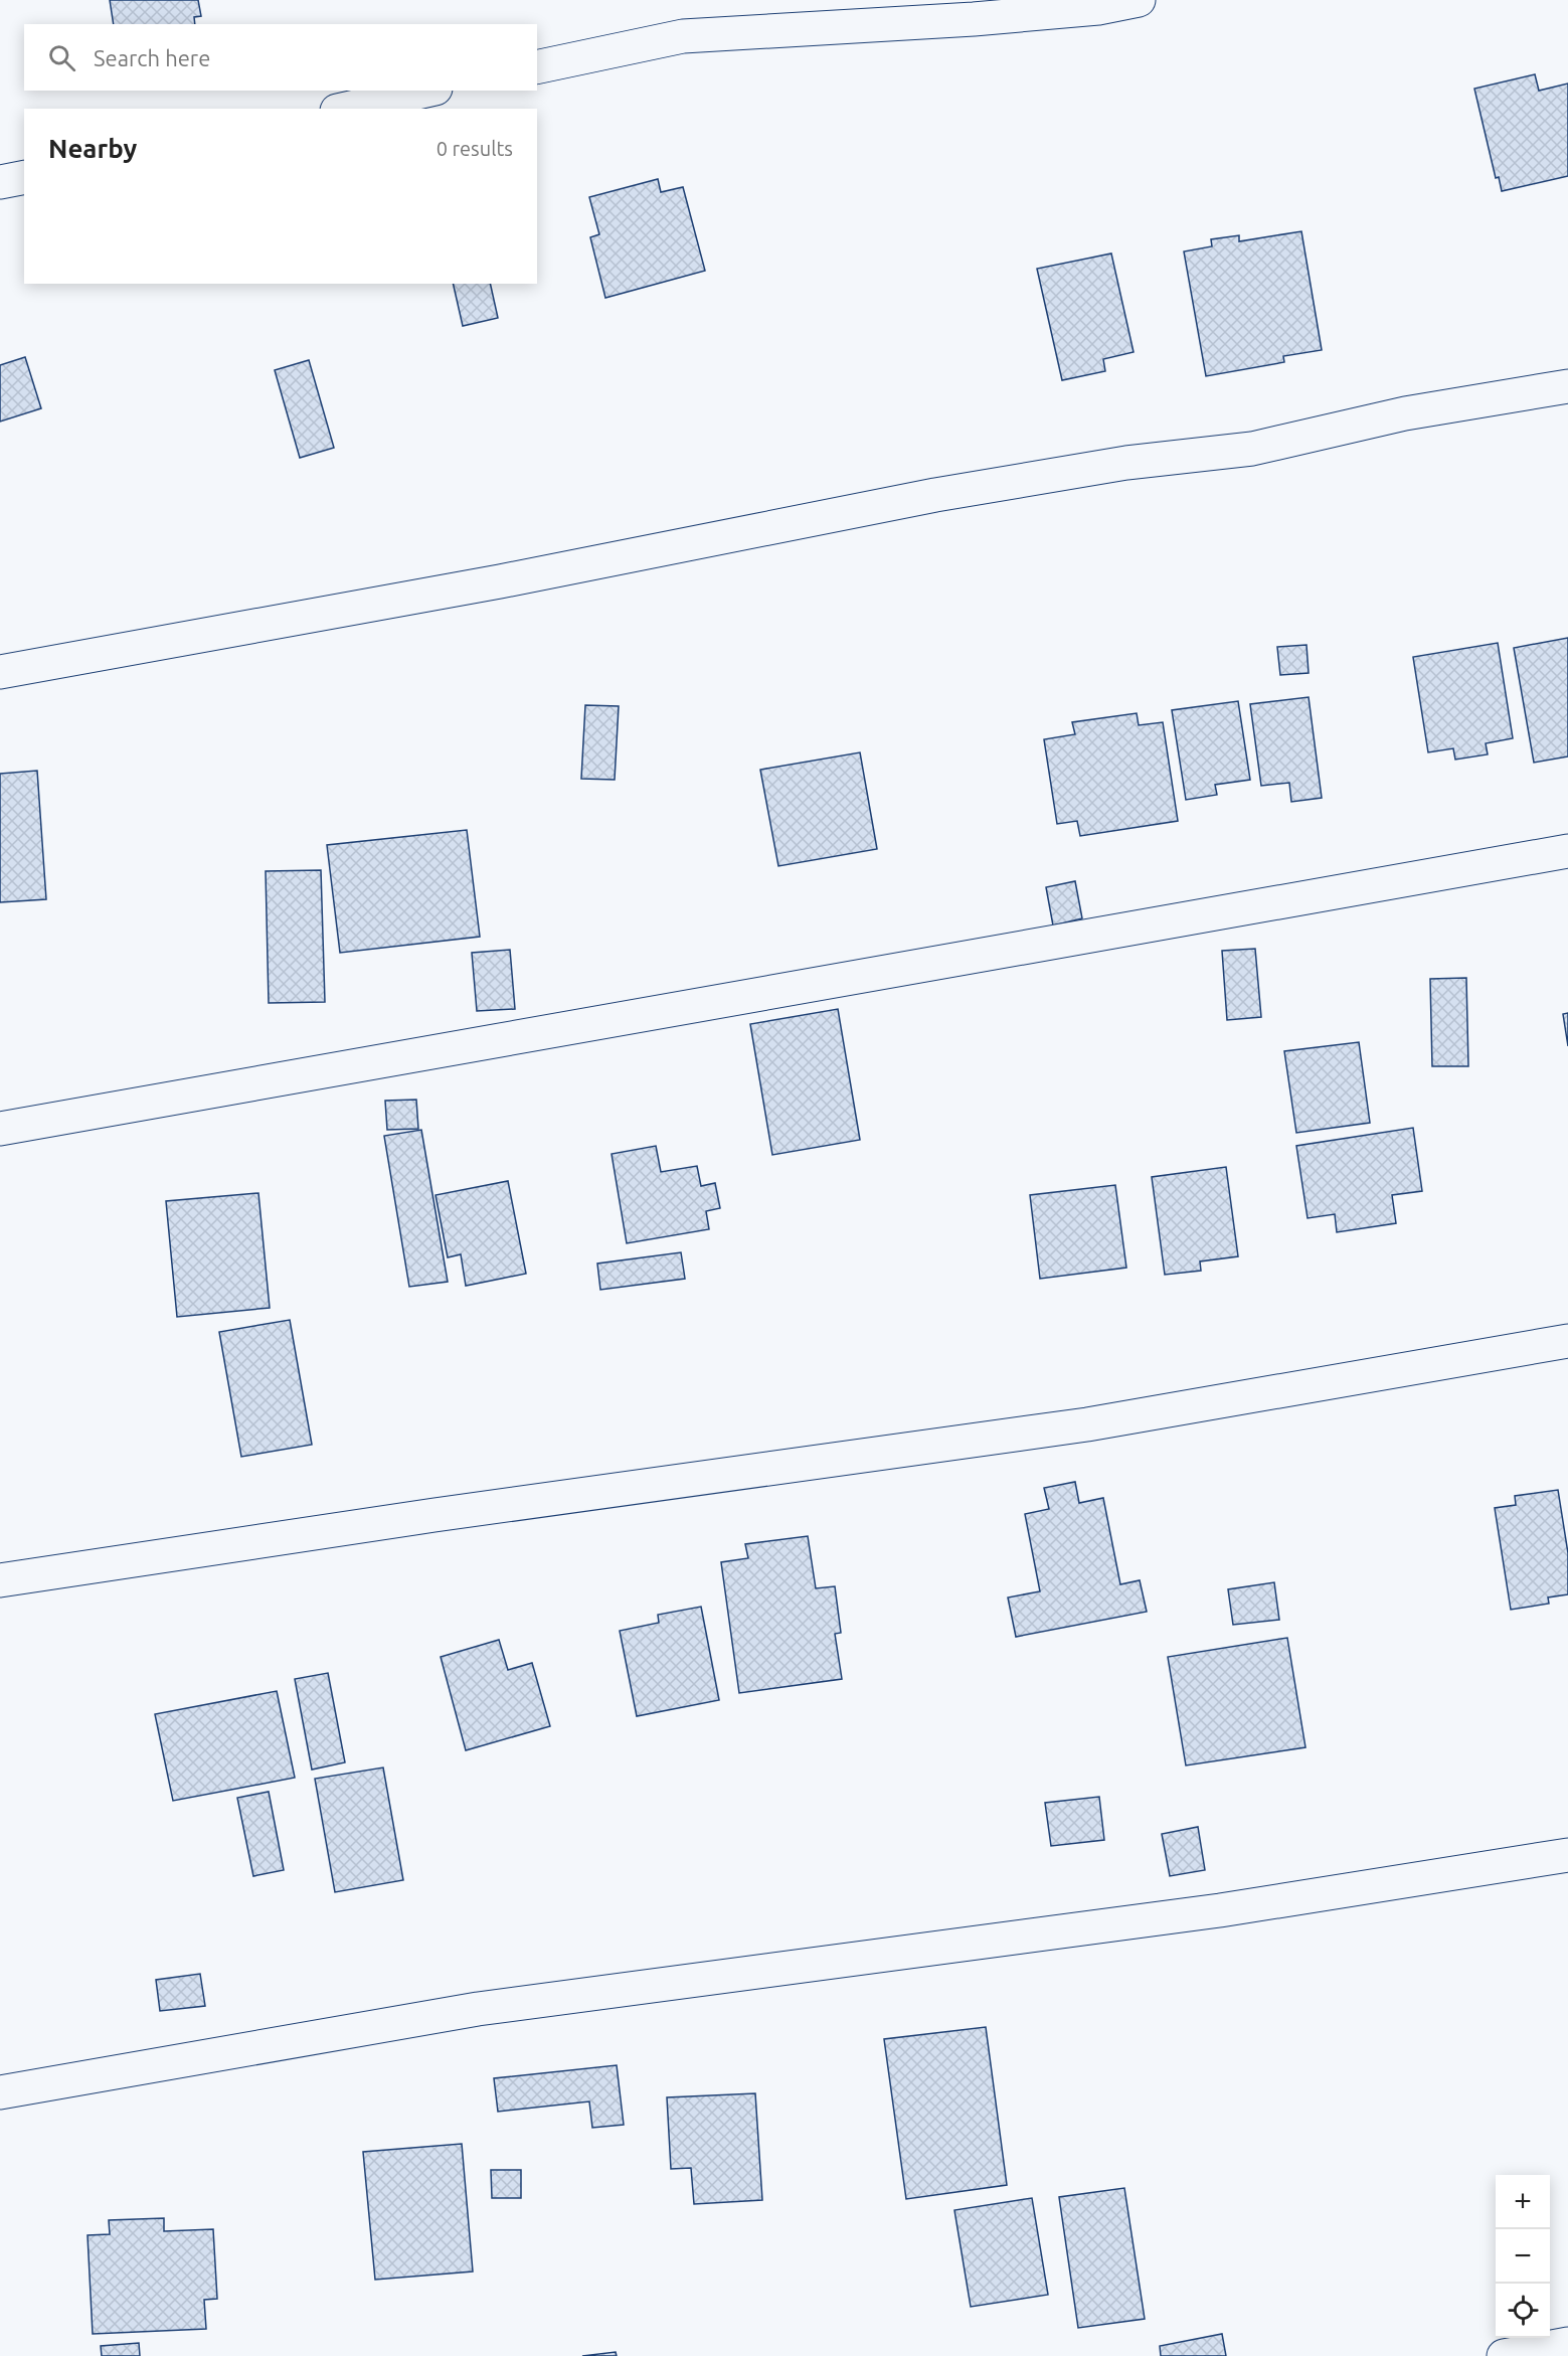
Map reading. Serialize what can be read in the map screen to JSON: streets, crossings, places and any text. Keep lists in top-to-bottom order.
{
  "page": {
    "search": "Search here",
    "heading": ["Nearby", "0 results"],
    "map_buttons": ["+", "−"]
  }
}
